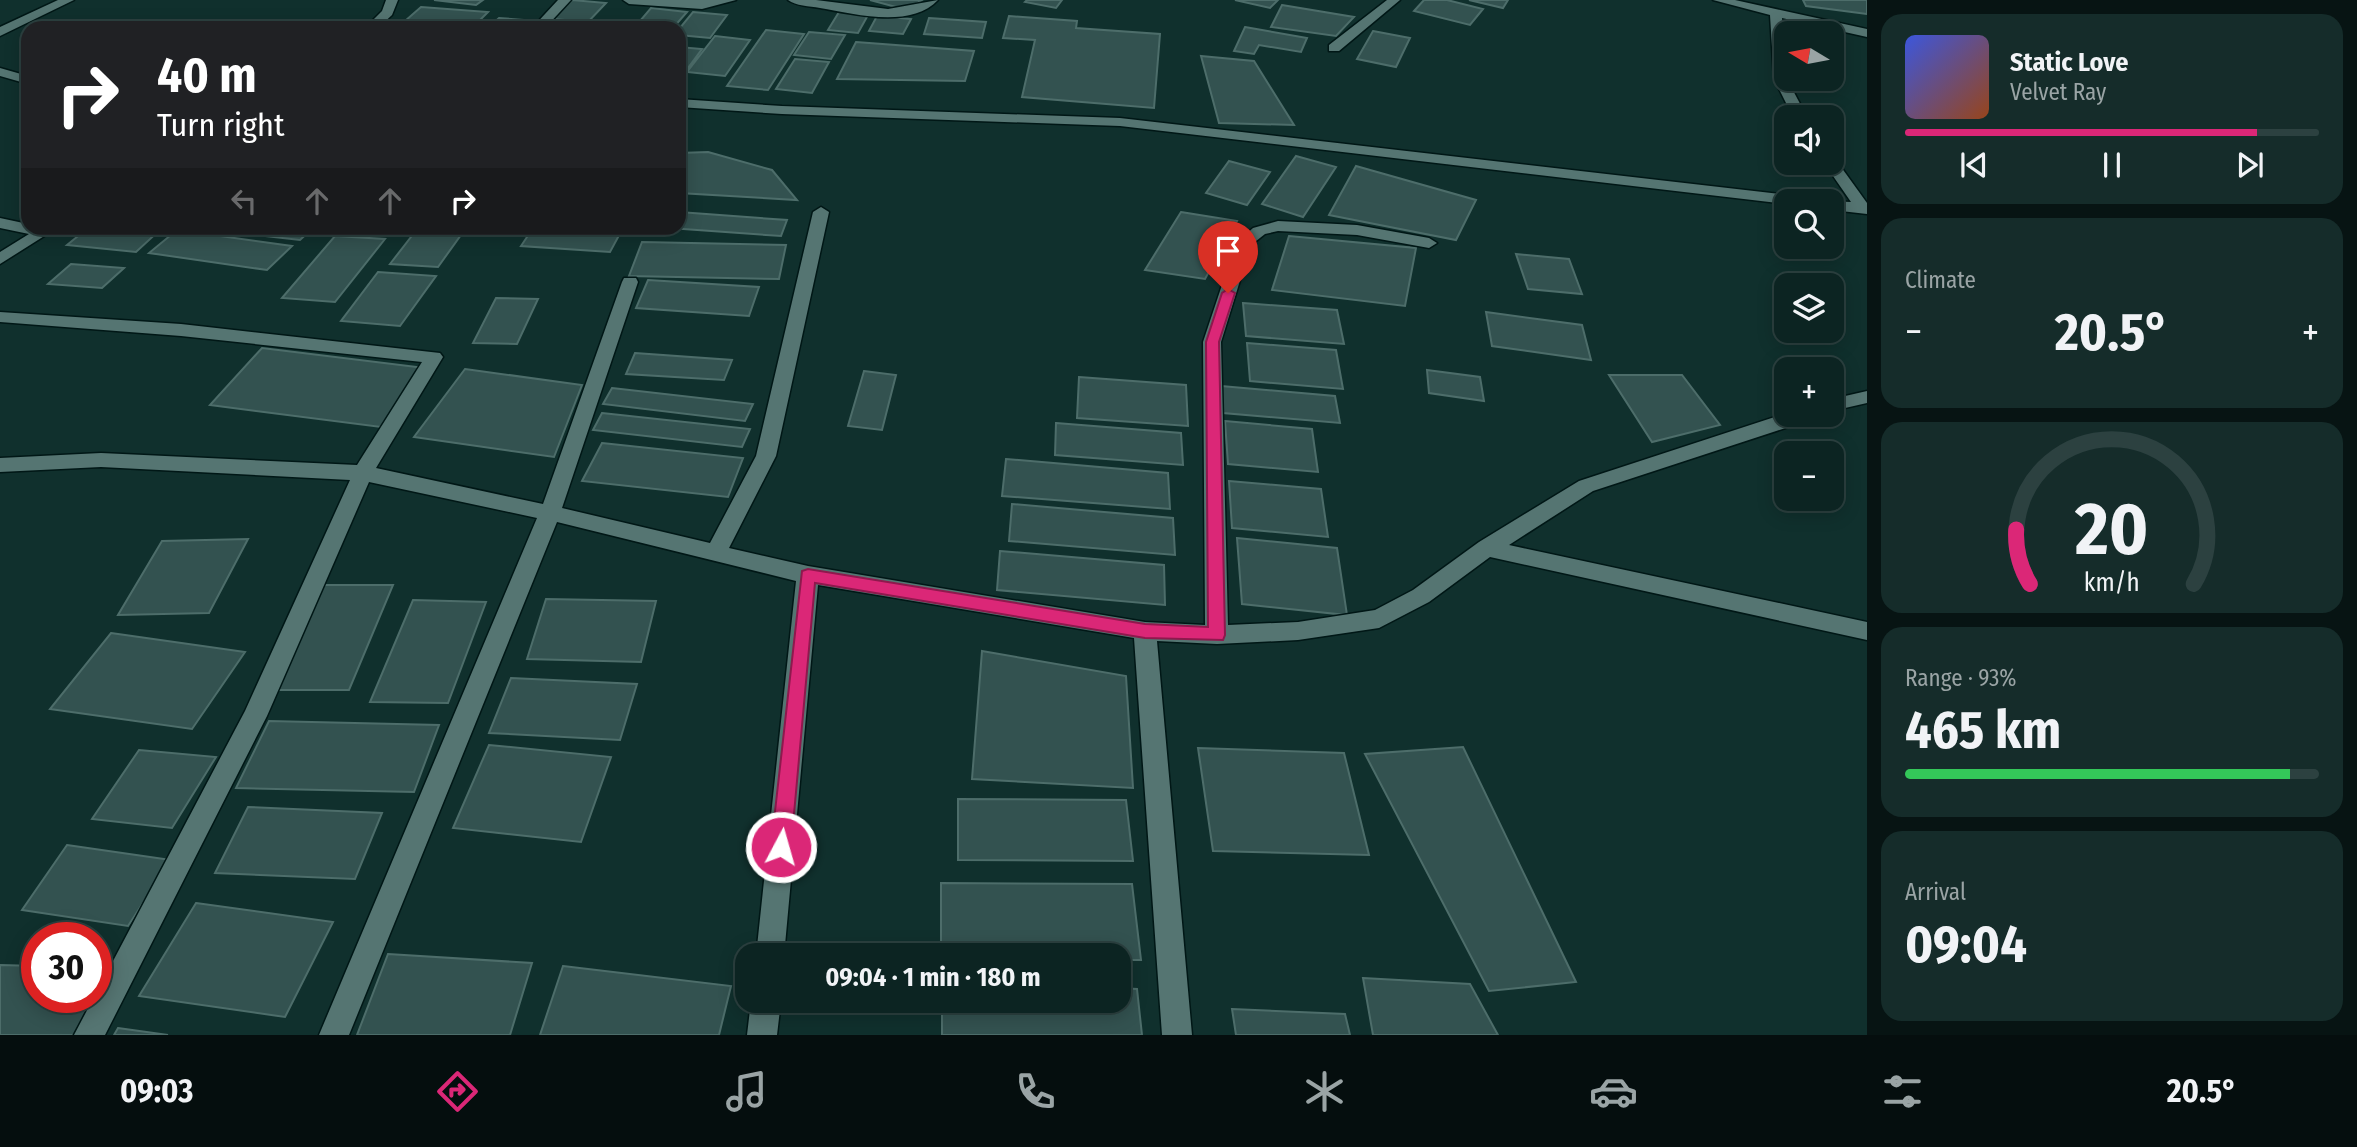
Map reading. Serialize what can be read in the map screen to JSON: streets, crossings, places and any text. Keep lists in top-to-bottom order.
{
  "north": "left",
  "page": {
    "map_buttons": ["+", "−"],
    "turn": ["40 m", "Turn right"],
    "song": ["Static Love", "Velvet Ray"],
    "tile": [
      "Climate",
      ["Range · 93%", "465 km"],
      ["Arrival", "09:04"]
    ],
    "heat": ["−", "20.5°", "+"],
    "limit": "30",
    "trip": "09:04 · 1 min · 180 m",
    "tabs": ["09:03", "20.5°"],
    "gauge": ["20", "km/h"]
  }
}
